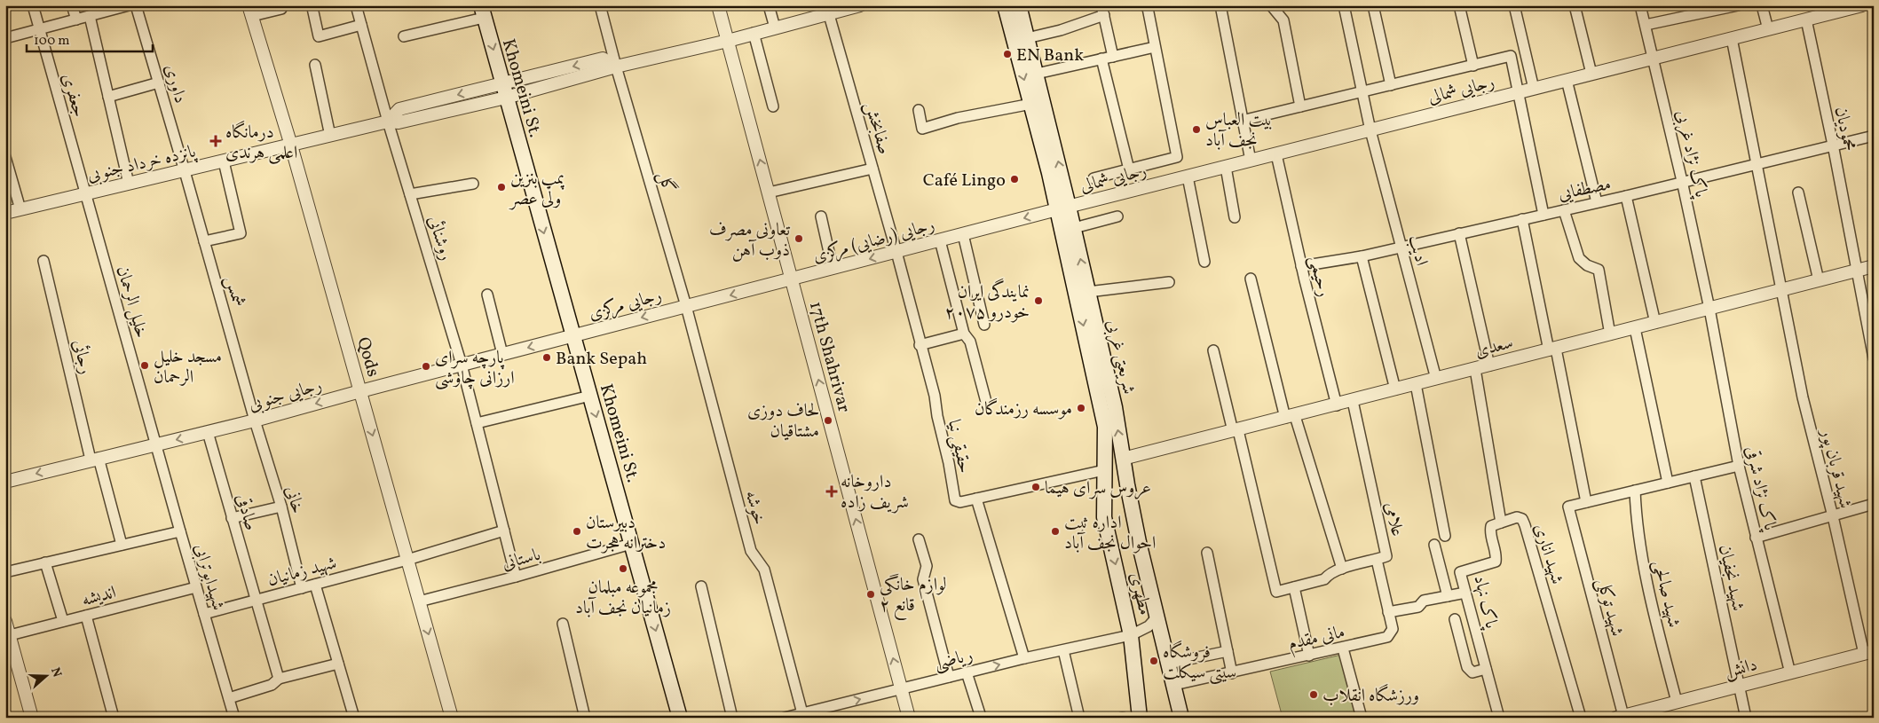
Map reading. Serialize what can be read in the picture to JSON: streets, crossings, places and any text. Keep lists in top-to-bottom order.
{
  "streets": {
    "main road": ["Khomeini St.", "شریعتی غربی", "مطهری"],
    "street": [
      "داوری",
      "رجایی شمالی",
      "جعفری",
      "صفابخش",
      "محمودیان",
      "پاک نژاد غربی",
      "پانزده خرداد جنوبی",
      "گل",
      "مصطفایی",
      "روشنائی",
      "رجایی (رضایی) مرکزی",
      "ادیب",
      "رحیمی",
      "شمس",
      "خلیل الرحمان",
      "رجایی مرکزی",
      "سعدی",
      "رجائی",
      "Qods",
      "17th Shahrivar",
      "رجایی جنوبی",
      "حقیقی نیا",
      "شهید قربان پور",
      "پاک نژاد شرقی",
      "خانی",
      "خوشه",
      "صادقی",
      "علامی",
      "شهید اناری",
      "باستانی",
      "شهید زمانیان",
      "شهیدابوترابی",
      "شهید نجفیان",
      "شهید صالحی",
      "اندیشه",
      "پاک نهاد",
      "شهید توکلی",
      "مانی مقدم",
      "ریاضی",
      "دانش"
    ]
  },
  "crossings": [
    ["داوری", "پانزده خرداد جنوبی"],
    ["داوری", "شمس"],
    ["Khomeini St.", "پانزده خرداد جنوبی"],
    ["Khomeini St.", "رجایی مرکزی"],
    ["Khomeini St.", "رجایی جنوبی"],
    ["Khomeini St.", "باستانی"],
    ["رجایی شمالی", "محمودیان"],
    ["رجایی شمالی", "پاک نژاد غربی"],
    ["رجایی شمالی", "رجایی (رضایی) مرکزی"],
    ["رجایی شمالی", "ادیب"],
    ["رجایی شمالی", "رحیمی"],
    ["رجایی شمالی", "شریعتی غربی"],
    ["رجایی شمالی", "شهید قربان پور"],
    ["جعفری", "پانزده خرداد جنوبی"],
    ["جعفری", "خلیل الرحمان"],
    ["صفابخش", "رجایی (رضایی) مرکزی"],
    ["صفابخش", "حقیقی نیا"],
    ["محمودیان", "مصطفایی"],
    ["محمودیان", "سعدی"],
    ["پاک نژاد غربی", "مصطفایی"],
    ["پاک نژاد غربی", "سعدی"],
    ["پاک نژاد غربی", "پاک نژاد شرقی"],
    ["پانزده خرداد جنوبی", "گل"],
    ["پانزده خرداد جنوبی", "روشنائی"],
    ["پانزده خرداد جنوبی", "شمس"],
    ["پانزده خرداد جنوبی", "خلیل الرحمان"],
    ["پانزده خرداد جنوبی", "Qods"],
    ["گل", "رجایی (رضایی) مرکزی"],
    ["گل", "رجایی مرکزی"],
    ["گل", "خوشه"],
    ["مصطفایی", "ادیب"],
    ["مصطفایی", "رحیمی"],
    ["مصطفایی", "شهید قربان پور"],
    ["روشنائی", "رجایی جنوبی"],
    ["روشنائی", "باستانی"],
    ["روشنائی", "شهید زمانیان"],
    ["رجایی (رضایی) مرکزی", "رجایی مرکزی"],
    ["رجایی (رضایی) مرکزی", "17th Shahrivar"],
    ["رجایی (رضایی) مرکزی", "شریعتی غربی"],
    ["رجایی (رضایی) مرکزی", "حقیقی نیا"],
    ["رجایی (رضایی) مرکزی", "خوشه"],
    ["ادیب", "سعدی"],
    ["رحیمی", "سعدی"],
    ["شمس", "رجایی جنوبی"],
    ["شمس", "خانی"],
    ["خلیل الرحمان", "رجایی جنوبی"],
    ["خلیل الرحمان", "شهیدابوترابی"],
    ["رجایی مرکزی", "رجایی جنوبی"],
    ["رجایی مرکزی", "خوشه"],
    ["سعدی", "شریعتی غربی"],
    ["سعدی", "شهید قربان پور"],
    ["سعدی", "پاک نژاد شرقی"],
    ["سعدی", "علامی"],
    ["رجائی", "رجایی جنوبی"],
    ["Qods", "رجایی جنوبی"],
    ["Qods", "باستانی"],
    ["Qods", "شهید زمانیان"],
    ["17th Shahrivar", "ریاضی"],
    ["شریعتی غربی", "مطهری"],
    ["شریعتی غربی", "مانی مقدم"],
    ["رجایی جنوبی", "خانی"],
    ["رجایی جنوبی", "صادقی"],
    ["رجایی جنوبی", "شهیدابوترابی"],
    ["حقیقی نیا", "مطهری"],
    ["شهید قربان پور", "دانش"],
    ["پاک نژاد شرقی", "دانش"],
    ["خانی", "شهید زمانیان"],
    ["خوشه", "ریاضی"],
    ["صادقی", "شهید زمانیان"],
    ["علامی", "مانی مقدم"],
    ["شهید اناری", "پاک نهاد"],
    ["شهید زمانیان", "شهیدابوترابی"],
    ["شهیدابوترابی", "اندیشه"],
    ["شهید نجفیان", "دانش"],
    ["مطهری", "ریاضی"],
    ["شهید صالحی", "دانش"],
    ["شهید توکلی", "دانش"]
  ],
  "one_way": [
    "Khomeini St.",
    "رجایی (رضایی) مرکزی",
    "رجایی مرکزی",
    "مطهری",
    "ریاضی"
  ],
  "places": {
    "other": [
      "EN Bank",
      "بیت العباس نجف آباد",
      "Café Lingo",
      "پمپ بنزین ولی عصر",
      "تعاونی مصرف ذوب آهن",
      "نمایندگی ایران خودرو ۲۰۷۵",
      "Bank Sepah",
      "مسجد خلیل الرحمان",
      "پارچه سرای ارزانی چاوشی",
      "موسسه رزمندگان",
      "لحاف دوزی مشتاقیان",
      "عروس سرای هیما",
      "دبیرستان دخترانه هجرت",
      "اداره ثبت احوال نجف آباد",
      "مجموعه مبلمان زمانیان نجف آباد",
      "لوازم خانگی قانع ۲",
      "فروشگاه سيتی سیکلت",
      "ورزشگاه انقلاب"
    ],
    "health": ["درمانگاه اعلمی هرندی", "داروخانه شریف زاده"]
  },
  "scale_bar": "100 m",
  "north": "right"
}
